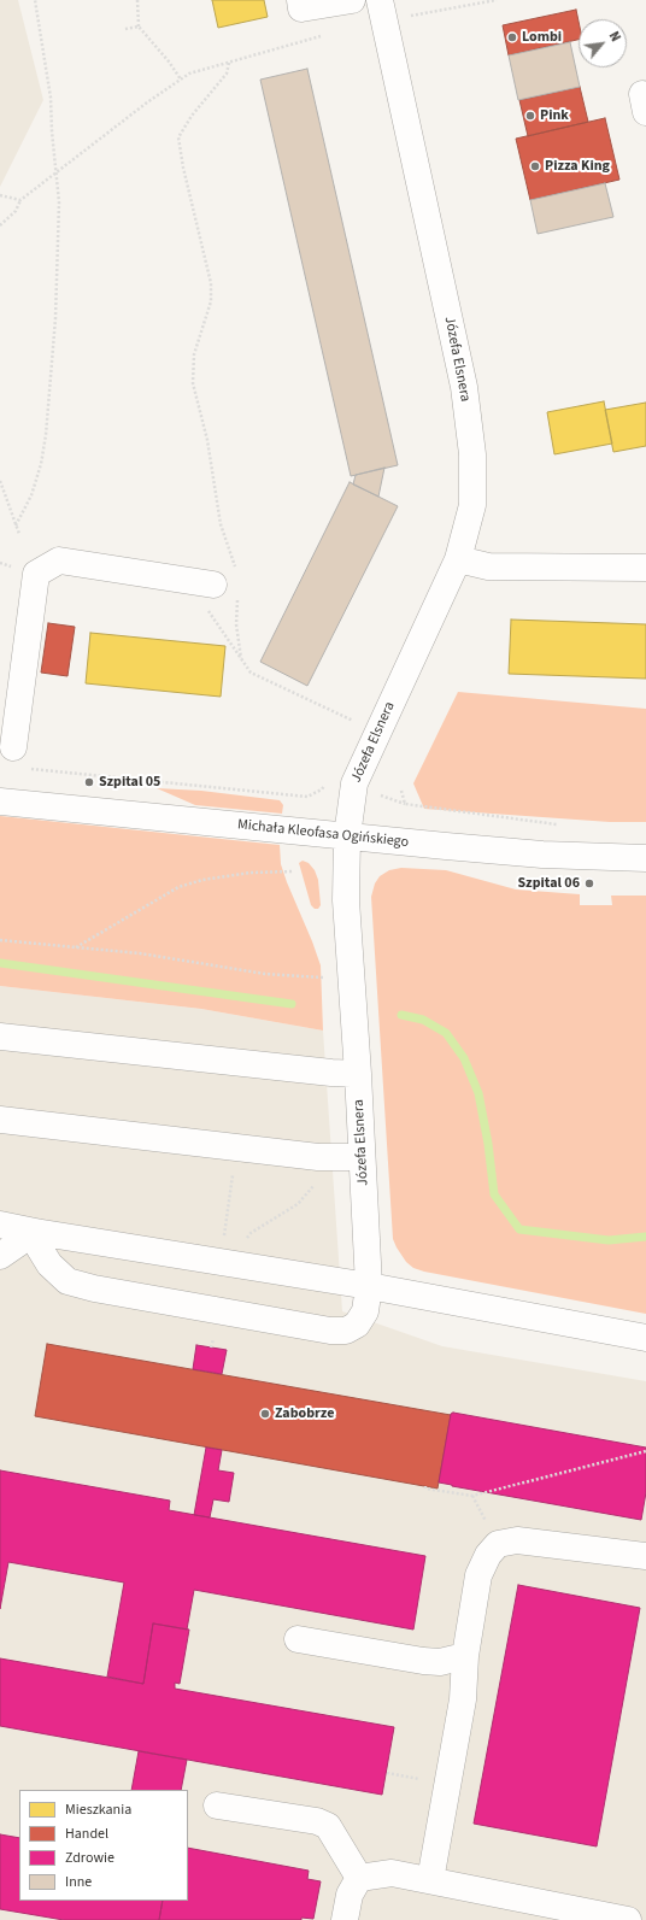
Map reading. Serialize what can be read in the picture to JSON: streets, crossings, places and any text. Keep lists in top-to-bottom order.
{
  "streets": {
    "street": ["Józefa Elsnera", "Michała Kleofasa Ogińskiego"]
  },
  "crossings": [
    ["Józefa Elsnera", "Michała Kleofasa Ogińskiego"]
  ],
  "places": [
    "Lombi",
    "Pink",
    "Pizza King",
    "Szpital 05",
    "Szpital 06",
    "Zabobrze"
  ],
  "legend": [
    "Mieszkania",
    "Handel",
    "Zdrowie",
    "Inne"
  ],
  "north": "top right"
}
